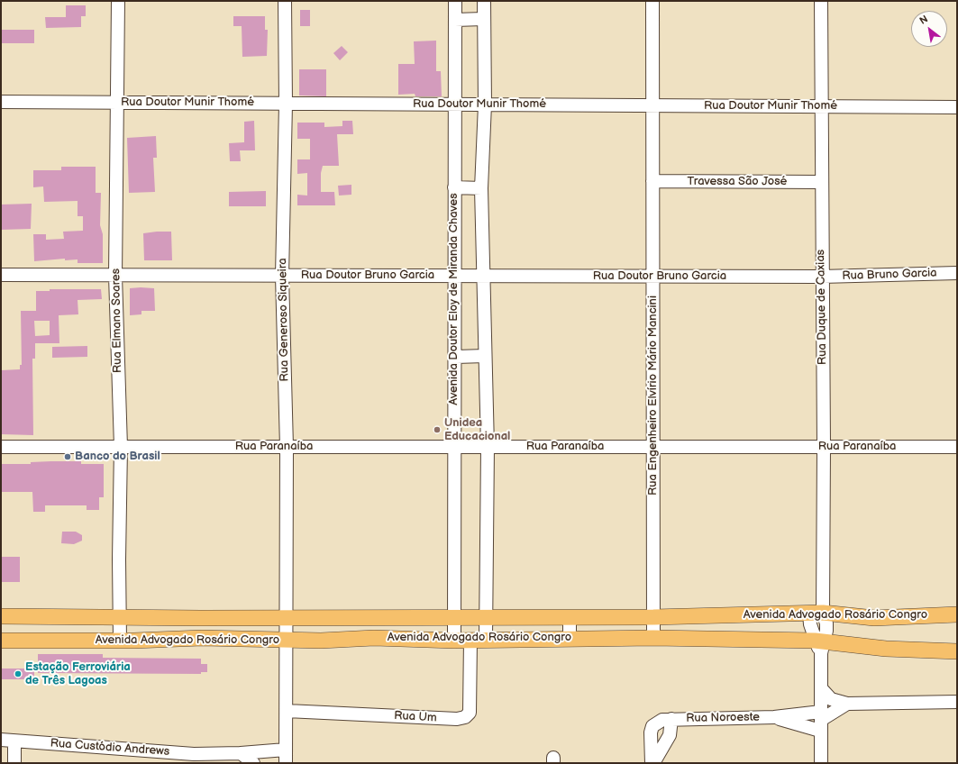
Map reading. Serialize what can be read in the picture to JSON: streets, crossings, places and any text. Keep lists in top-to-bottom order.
{
  "streets": {
    "main road": ["Avenida Advogado Rosário Congro"],
    "street": [
      "Rua Doutor Munir Thomé",
      "Travessa São José",
      "Rua Bruno Garcia",
      "Rua Doutor Bruno Garcia",
      "Avenida Doutor Eloy de Miranda Chaves",
      "Rua Duque de Caxias",
      "Rua Generoso Siqueira",
      "Rua Elmano Soares",
      "Rua Engenheiro Elvírio Mário Mancini",
      "Rua Paranaíba",
      "Rua Um",
      "Rua Noroeste",
      "Rua Custódio Andrews"
    ]
  },
  "crossings": [
    ["Rua Doutor Munir Thomé", "Avenida Doutor Eloy de Miranda Chaves"],
    ["Rua Doutor Munir Thomé", "Rua Duque de Caxias"],
    ["Rua Doutor Munir Thomé", "Rua Generoso Siqueira"],
    ["Rua Doutor Munir Thomé", "Rua Elmano Soares"],
    ["Rua Doutor Munir Thomé", "Rua Engenheiro Elvírio Mário Mancini"],
    ["Travessa São José", "Rua Duque de Caxias"],
    ["Travessa São José", "Rua Engenheiro Elvírio Mário Mancini"],
    ["Rua Bruno Garcia", "Rua Doutor Bruno Garcia"],
    ["Rua Bruno Garcia", "Rua Duque de Caxias"],
    ["Rua Doutor Bruno Garcia", "Avenida Doutor Eloy de Miranda Chaves"],
    ["Rua Doutor Bruno Garcia", "Rua Duque de Caxias"],
    ["Rua Doutor Bruno Garcia", "Rua Generoso Siqueira"],
    ["Rua Doutor Bruno Garcia", "Rua Elmano Soares"],
    ["Rua Doutor Bruno Garcia", "Rua Engenheiro Elvírio Mário Mancini"],
    ["Avenida Doutor Eloy de Miranda Chaves", "Rua Paranaíba"],
    ["Avenida Doutor Eloy de Miranda Chaves", "Avenida Advogado Rosário Congro"],
    ["Rua Duque de Caxias", "Rua Paranaíba"],
    ["Rua Duque de Caxias", "Avenida Advogado Rosário Congro"],
    ["Rua Duque de Caxias", "Rua Noroeste"],
    ["Rua Generoso Siqueira", "Rua Paranaíba"],
    ["Rua Generoso Siqueira", "Avenida Advogado Rosário Congro"],
    ["Rua Generoso Siqueira", "Rua Um"],
    ["Rua Generoso Siqueira", "Rua Custódio Andrews"],
    ["Rua Elmano Soares", "Rua Paranaíba"],
    ["Rua Elmano Soares", "Avenida Advogado Rosário Congro"],
    ["Rua Engenheiro Elvírio Mário Mancini", "Rua Paranaíba"],
    ["Rua Engenheiro Elvírio Mário Mancini", "Avenida Advogado Rosário Congro"],
    ["Avenida Advogado Rosário Congro", "Rua Um"]
  ],
  "places": ["Unidea Educacional", "Banco do Brasil", "Estação Ferroviária de Três Lagoas"],
  "north": "top left"
}
